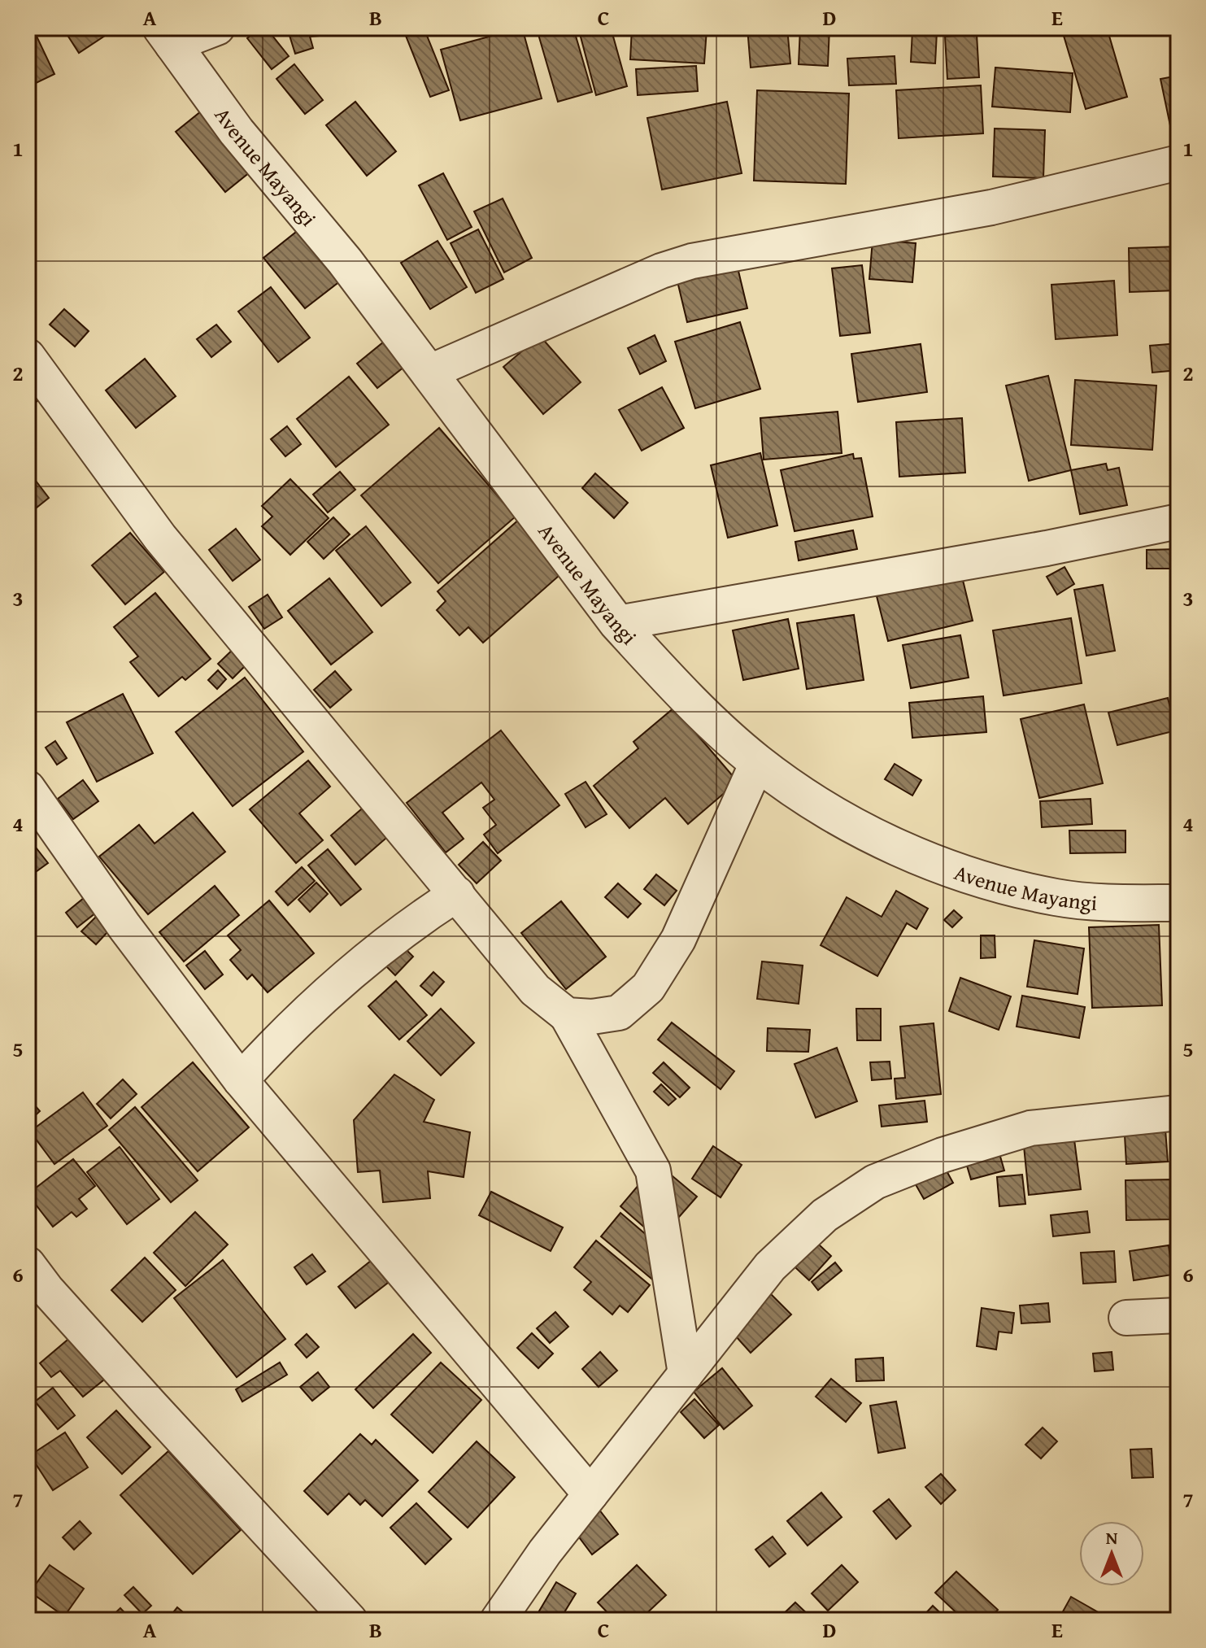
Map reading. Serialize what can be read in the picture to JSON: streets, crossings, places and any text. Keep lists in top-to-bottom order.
{
  "streets": {
    "street": ["Avenue Mayangi"]
  },
  "north": "top",
  "grid": {
    "columns": [
      "A",
      "B",
      "C",
      "D",
      "E"
    ],
    "rows": [
      "1",
      "2",
      "3",
      "4",
      "5",
      "6",
      "7"
    ]
  }
}
